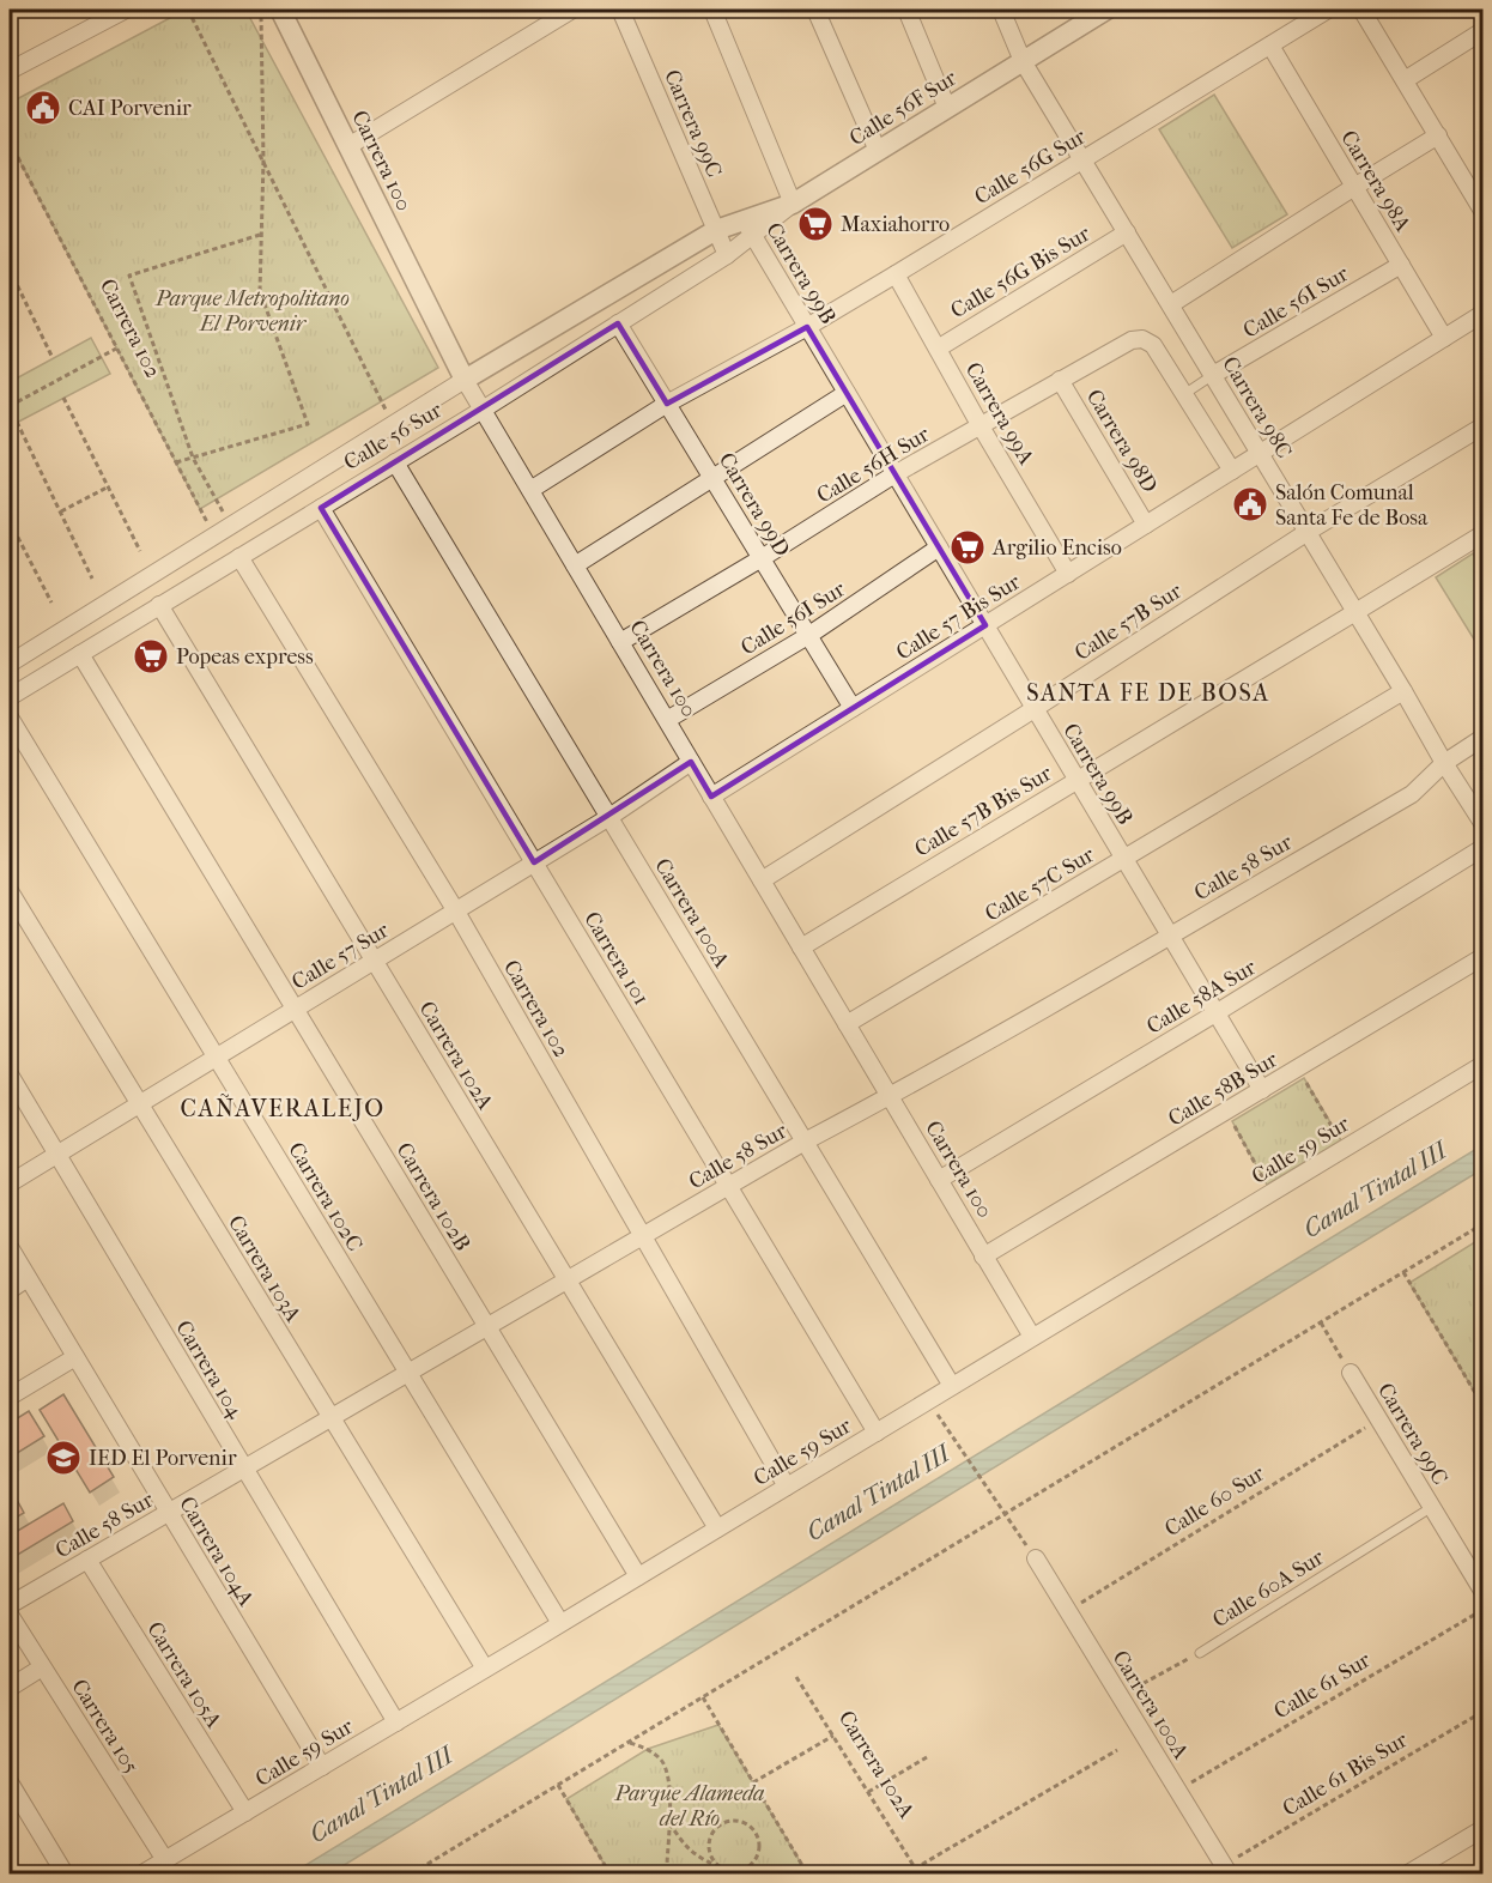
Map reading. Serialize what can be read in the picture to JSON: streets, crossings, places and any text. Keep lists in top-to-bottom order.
{
  "streets": {
    "street": [
      "Calle 56F Sur",
      "Carrera 99C",
      "Carrera 100",
      "Calle 56G Sur",
      "Carrera 98A",
      "Calle 56G Bis Sur",
      "Carrera 99B",
      "Calle 56I Sur",
      "Carrera 102",
      "Carrera 98C",
      "Carrera 99A",
      "Calle 56 Sur",
      "Carrera 98D",
      "Calle 56H Sur",
      "Carrera 99D",
      "Calle 57 Bis Sur",
      "Calle 57B Sur",
      "Calle 57B Bis Sur",
      "Calle 58 Sur",
      "Calle 57C Sur",
      "Carrera 100A",
      "Calle 57 Sur",
      "Carrera 101",
      "Calle 58A Sur",
      "Carrera 102A",
      "Calle 58B Sur",
      "Calle 59 Sur",
      "Carrera 102C",
      "Carrera 102B",
      "Carrera 103A",
      "Carrera 104",
      "Carrera 104A",
      "Carrera 105A",
      "Carrera 105"
    ],
    "lane": ["Calle 60A Sur"],
    "path": ["Calle 60 Sur", "Calle 61 Sur", "Calle 61 Bis Sur"]
  },
  "crossings": [
    ["Calle 56F Sur", "Carrera 99C"],
    ["Calle 56F Sur", "Carrera 99B"],
    ["Calle 56F Sur", "Carrera 98C"],
    ["Calle 56F Sur", "Calle 56 Sur"],
    ["Carrera 99C", "Calle 56 Sur"],
    ["Carrera 99C", "Calle 60 Sur"],
    ["Carrera 99C", "Calle 60A Sur"],
    ["Carrera 100", "Calle 56G Sur"],
    ["Carrera 100", "Calle 56I Sur"],
    ["Carrera 100", "Calle 56 Sur"],
    ["Carrera 100", "Calle 56H Sur"],
    ["Carrera 100", "Calle 57 Bis Sur"],
    ["Carrera 100", "Calle 57B Sur"],
    ["Carrera 100", "Calle 57B Bis Sur"],
    ["Carrera 100", "Calle 58 Sur"],
    ["Carrera 100", "Calle 57C Sur"],
    ["Carrera 100", "Calle 57 Sur"],
    ["Carrera 100", "Calle 58A Sur"],
    ["Carrera 100", "Calle 58B Sur"],
    ["Carrera 100", "Calle 59 Sur"],
    ["Calle 56G Sur", "Carrera 98A"],
    ["Calle 56G Sur", "Carrera 99B"],
    ["Calle 56G Sur", "Carrera 98C"],
    ["Calle 56G Sur", "Carrera 99A"],
    ["Calle 56G Sur", "Carrera 99D"],
    ["Carrera 98A", "Calle 56I Sur"],
    ["Carrera 98A", "Calle 57 Bis Sur"],
    ["Calle 56G Bis Sur", "Carrera 98C"],
    ["Calle 56G Bis Sur", "Carrera 99A"],
    ["Carrera 99B", "Calle 56I Sur"],
    ["Carrera 99B", "Calle 56 Sur"],
    ["Carrera 99B", "Calle 56H Sur"],
    ["Carrera 99B", "Calle 57 Bis Sur"],
    ["Carrera 99B", "Calle 57B Sur"],
    ["Carrera 99B", "Calle 57B Bis Sur"],
    ["Carrera 99B", "Calle 58 Sur"],
    ["Carrera 99B", "Calle 57C Sur"],
    ["Carrera 99B", "Calle 58A Sur"],
    ["Carrera 99B", "Calle 58B Sur"],
    ["Calle 56I Sur", "Carrera 98C"],
    ["Calle 56I Sur", "Carrera 99D"],
    ["Carrera 102", "Calle 56 Sur"],
    ["Carrera 102", "Calle 58 Sur"],
    ["Carrera 102", "Calle 57 Sur"],
    ["Carrera 102", "Calle 59 Sur"],
    ["Carrera 98C", "Calle 57 Bis Sur"],
    ["Carrera 98C", "Calle 57B Sur"],
    ["Carrera 98C", "Calle 57B Bis Sur"],
    ["Carrera 98C", "Calle 58 Sur"],
    ["Carrera 98C", "Calle 57C Sur"],
    ["Carrera 99A", "Calle 56H Sur"],
    ["Carrera 99A", "Calle 57 Bis Sur"],
    ["Calle 56 Sur", "Carrera 99D"],
    ["Calle 56 Sur", "Carrera 100A"],
    ["Calle 56 Sur", "Carrera 101"],
    ["Calle 56 Sur", "Carrera 102A"],
    ["Calle 56 Sur", "Carrera 102B"],
    ["Carrera 98D", "Calle 56H Sur"],
    ["Carrera 98D", "Calle 57 Bis Sur"],
    ["Calle 56H Sur", "Carrera 99D"],
    ["Carrera 99D", "Calle 57 Bis Sur"],
    ["Calle 58 Sur", "Carrera 100A"],
    ["Calle 58 Sur", "Carrera 101"],
    ["Calle 58 Sur", "Carrera 102A"],
    ["Calle 58 Sur", "Carrera 102C"],
    ["Calle 58 Sur", "Carrera 102B"],
    ["Calle 58 Sur", "Carrera 103A"],
    ["Calle 58 Sur", "Carrera 104"],
    ["Calle 58 Sur", "Carrera 104A"],
    ["Calle 58 Sur", "Carrera 105A"],
    ["Carrera 100A", "Calle 57 Sur"],
    ["Carrera 100A", "Calle 59 Sur"],
    ["Carrera 100A", "Calle 60 Sur"],
    ["Carrera 100A", "Calle 60A Sur"],
    ["Carrera 100A", "Calle 61 Sur"],
    ["Carrera 100A", "Calle 61 Bis Sur"],
    ["Calle 57 Sur", "Carrera 101"],
    ["Calle 57 Sur", "Carrera 102A"],
    ["Calle 57 Sur", "Carrera 102C"],
    ["Calle 57 Sur", "Carrera 102B"],
    ["Calle 57 Sur", "Carrera 103A"],
    ["Calle 57 Sur", "Carrera 104"],
    ["Carrera 101", "Calle 59 Sur"],
    ["Carrera 102A", "Calle 59 Sur"],
    ["Calle 59 Sur", "Carrera 102C"],
    ["Calle 59 Sur", "Carrera 102B"],
    ["Calle 59 Sur", "Carrera 103A"],
    ["Calle 59 Sur", "Carrera 104"],
    ["Calle 59 Sur", "Carrera 104A"],
    ["Calle 59 Sur", "Carrera 105A"],
    ["Calle 59 Sur", "Carrera 105"]
  ],
  "districts": ["SANTA FE DE BOSA", "CAÑAVERALEJO"],
  "water": ["Canal Tintal III"],
  "parks": ["Parque Metropolitano El Porvenir", "Parque Alameda del Río"],
  "places": {
    "public building": ["CAI Porvenir", "Salón Comunal Santa Fe de Bosa"],
    "supermarket": ["Maxiahorro", "Argilio Enciso", "Popeas express"],
    "school or university": ["IED El Porvenir"]
  }
}
